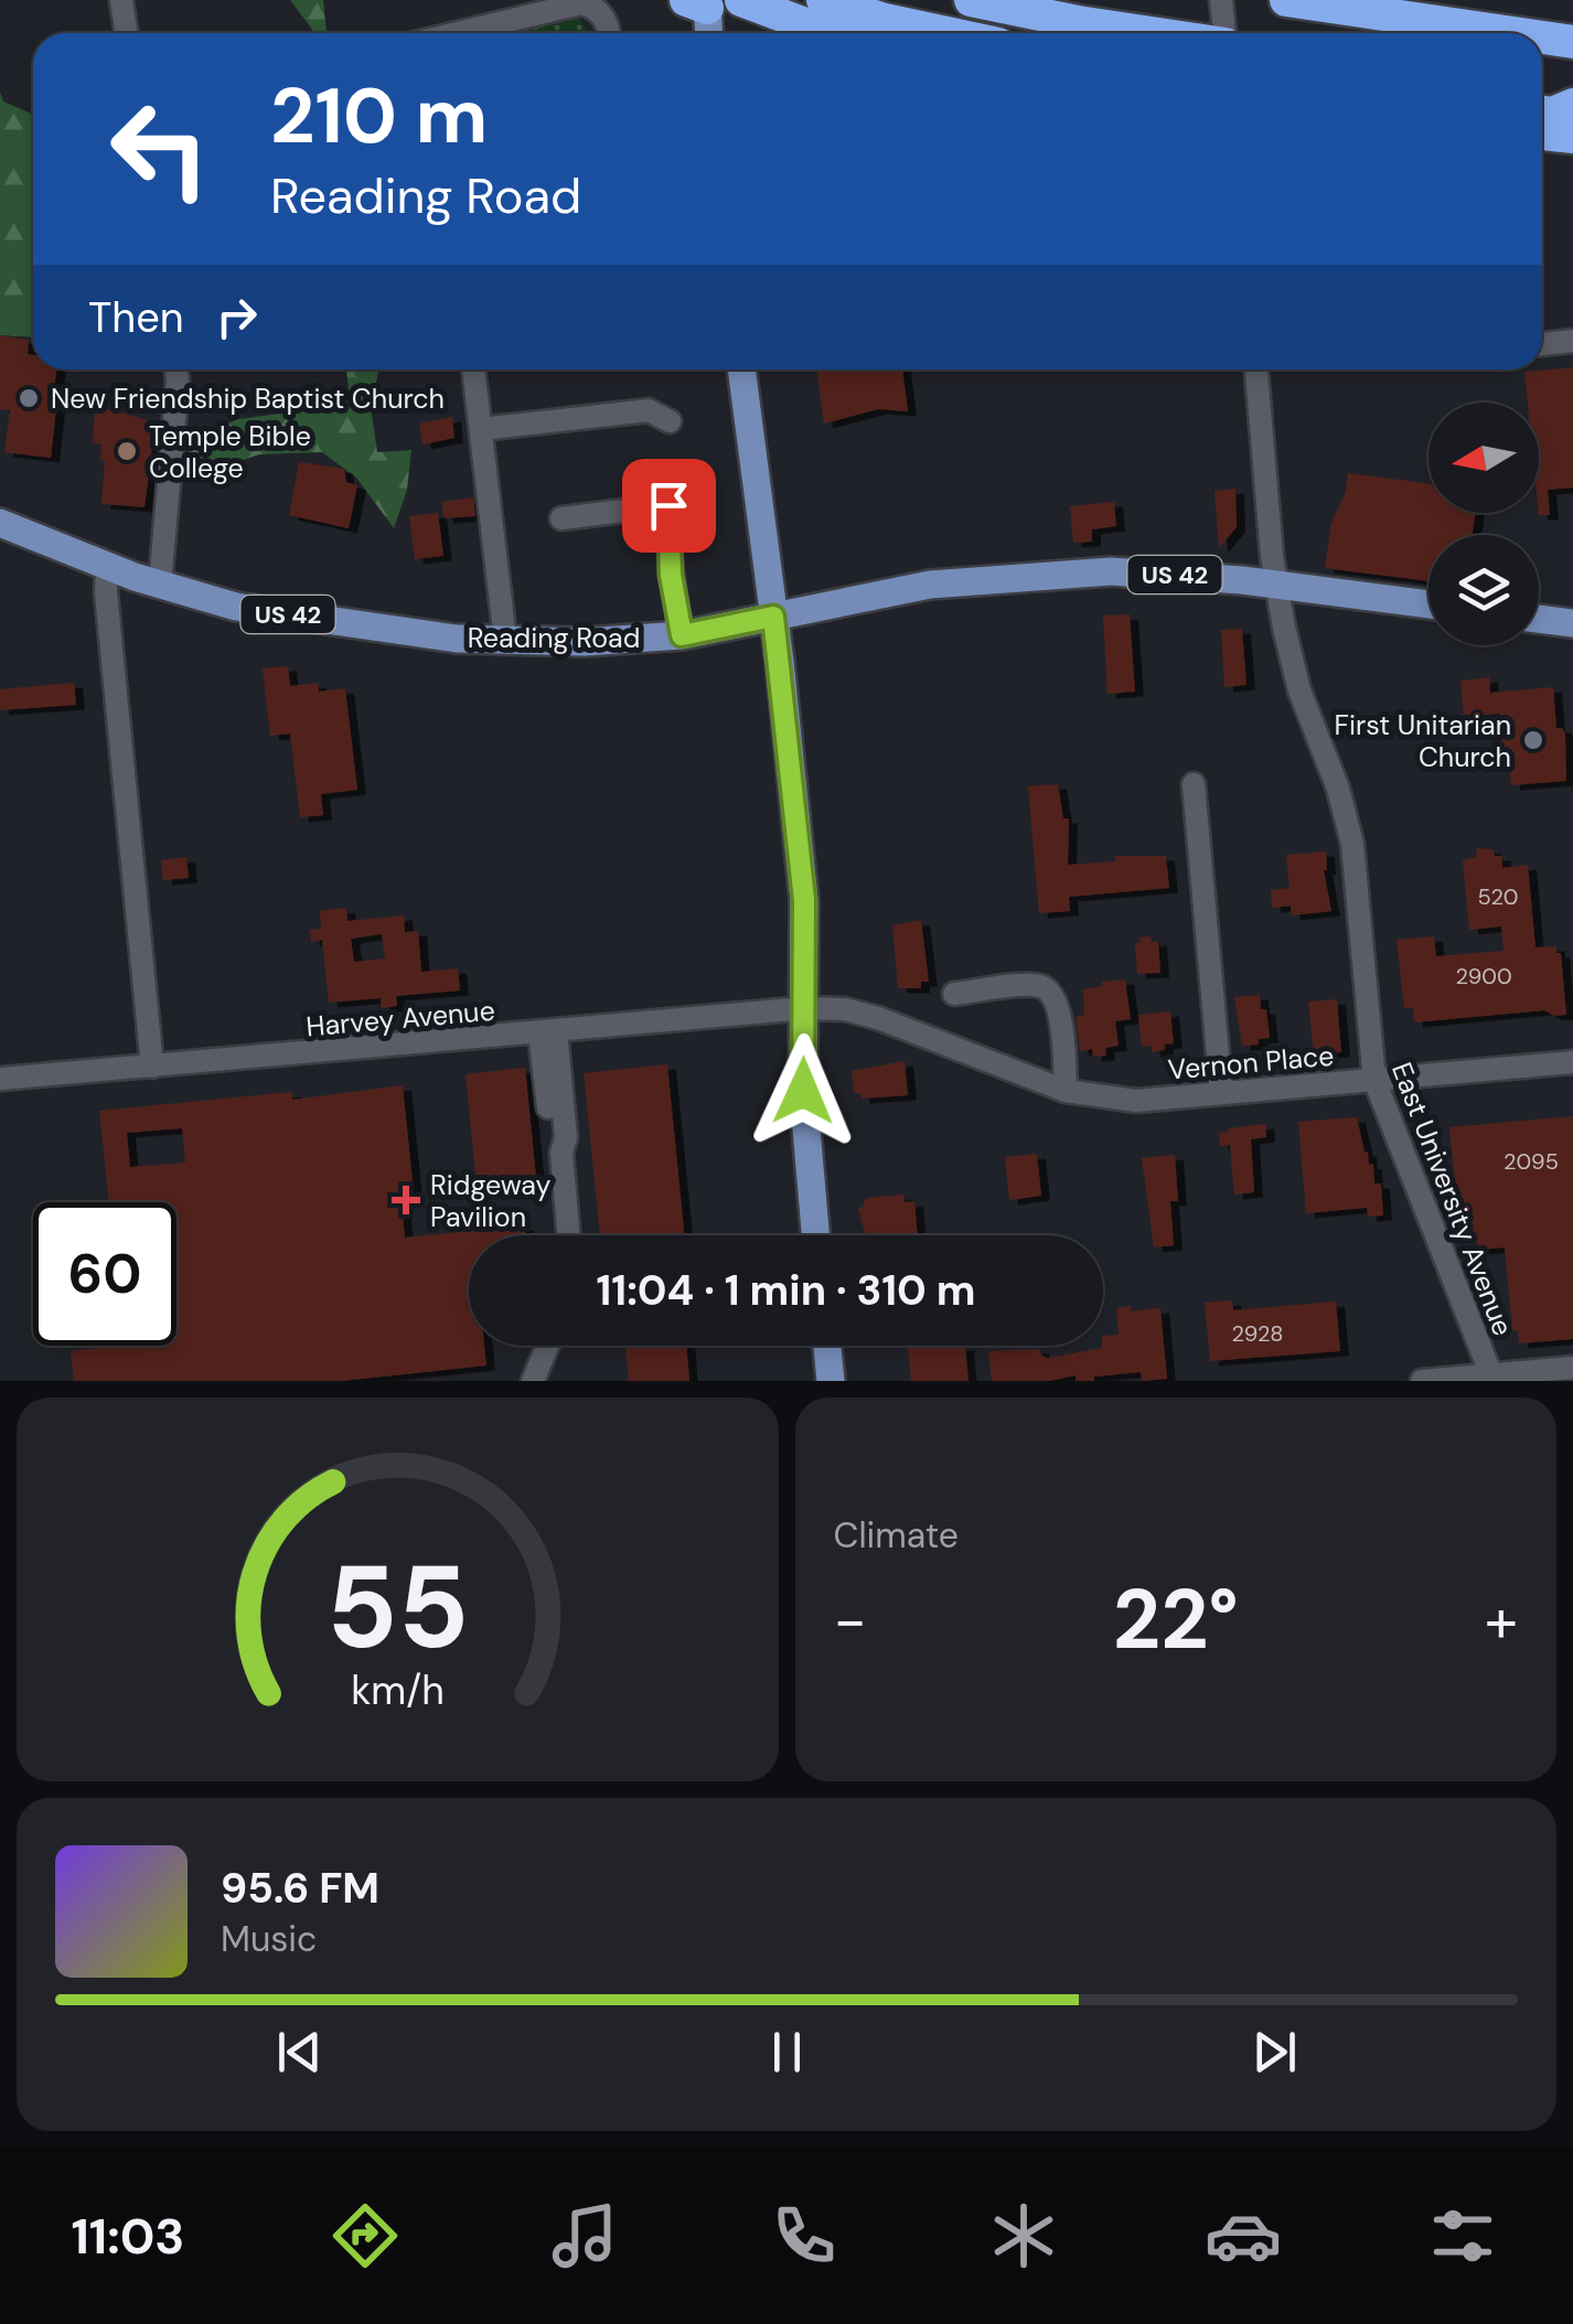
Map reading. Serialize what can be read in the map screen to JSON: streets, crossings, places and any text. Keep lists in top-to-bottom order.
{
  "streets": {
    "main road": ["US 42", "Reading Road"],
    "street": ["Harvey Avenue", "Vernon Place", "East University Avenue"]
  },
  "crossings": [
    ["Reading Road", "East University Avenue"],
    ["Harvey Avenue", "Vernon Place"],
    ["Vernon Place", "East University Avenue"]
  ],
  "places": {
    "other": ["New Friendship Baptist Church", "Temple Bible College", "First Unitarian Church"],
    "health": ["Ridgeway Pavilion"]
  },
  "house_numbers": [
    "520",
    "2900",
    "2095",
    "2928"
  ],
  "north": "left",
  "page": {
    "turn": ["210 m", "Reading Road"],
    "then": "Then",
    "limit": "60",
    "trip": "11:04 · 1 min · 310 m",
    "tile": "Climate",
    "heat": ["−", "22°", "+"],
    "song": ["95.6 FM", "Music"],
    "tabs": "11:03",
    "gauge": ["55", "km/h"]
  }
}
